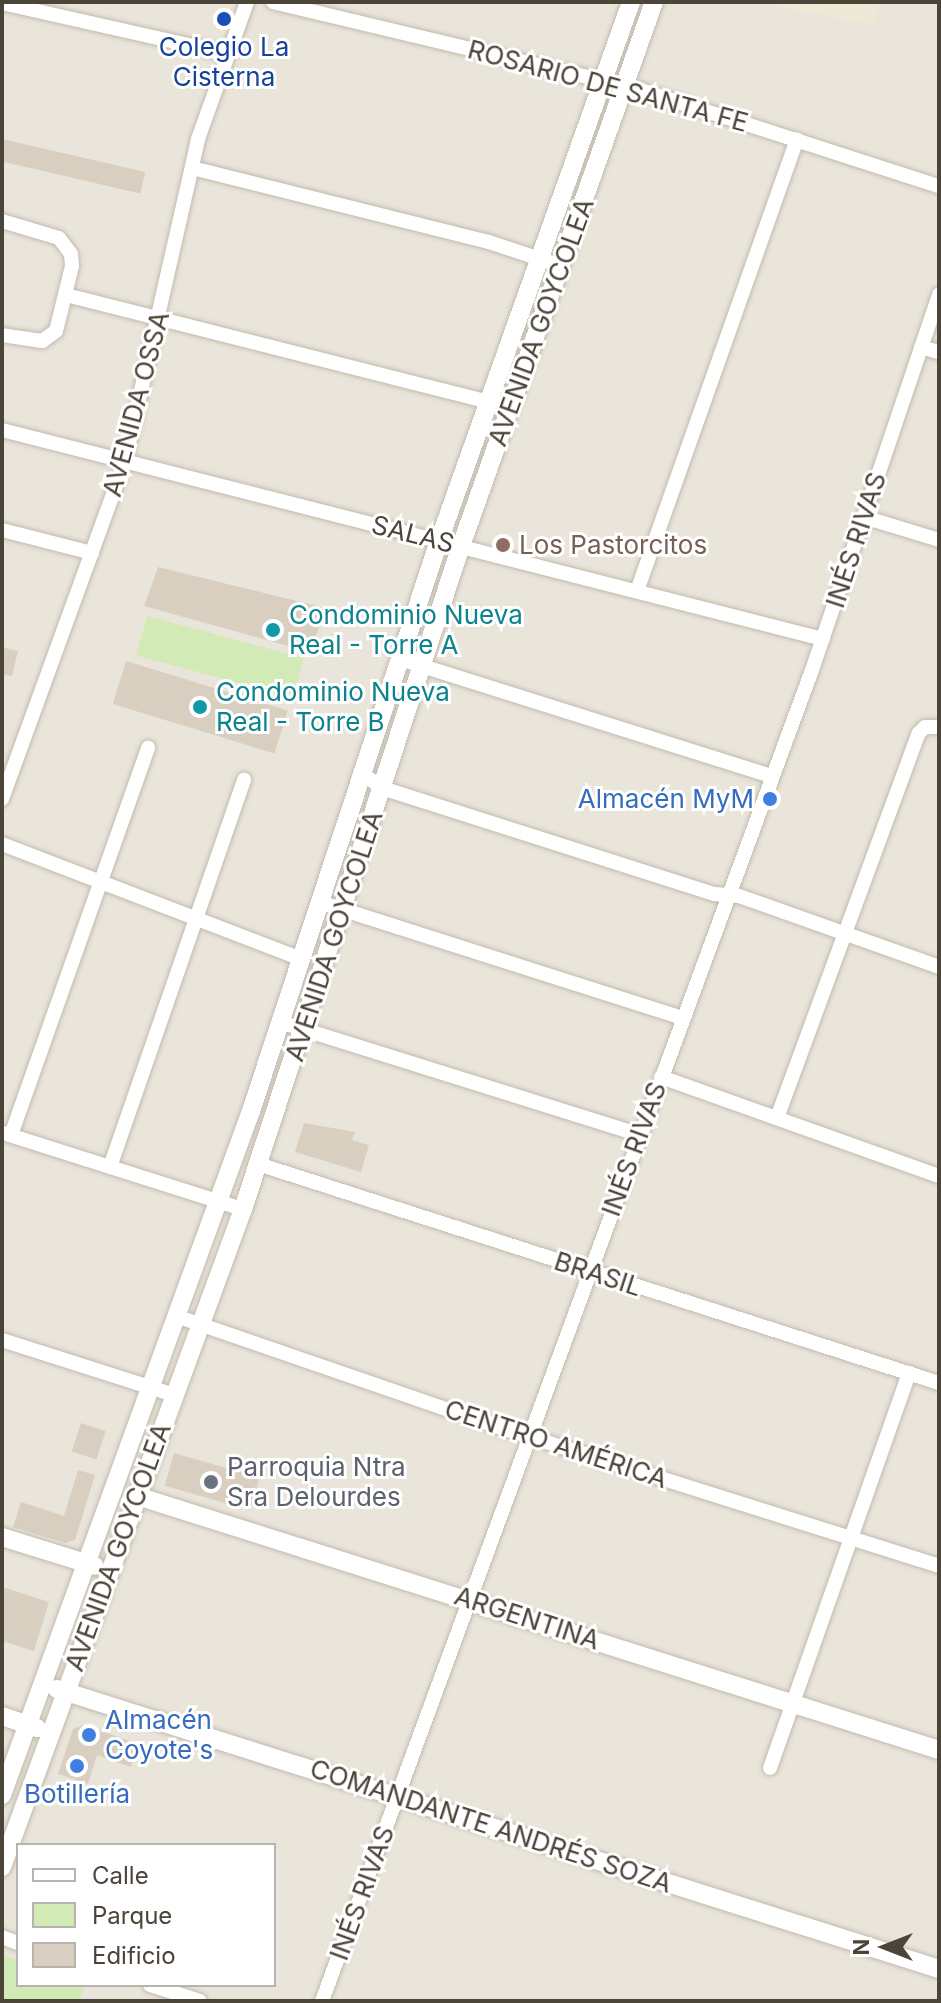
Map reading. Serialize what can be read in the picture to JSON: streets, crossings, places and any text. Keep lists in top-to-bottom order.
{
  "streets": {
    "street": [
      "ROSARIO DE SANTA FE",
      "AVENIDA GOYCOLEA",
      "AVENIDA OSSA",
      "SALAS",
      "INÉS RIVAS",
      "BRASIL",
      "CENTRO AMÉRICA",
      "ARGENTINA",
      "COMANDANTE ANDRÉS SOZA"
    ]
  },
  "crossings": [
    ["ROSARIO DE SANTA FE", "AVENIDA GOYCOLEA"],
    ["AVENIDA GOYCOLEA", "SALAS"],
    ["AVENIDA GOYCOLEA", "BRASIL"],
    ["AVENIDA GOYCOLEA", "CENTRO AMÉRICA"],
    ["AVENIDA GOYCOLEA", "ARGENTINA"],
    ["AVENIDA GOYCOLEA", "COMANDANTE ANDRÉS SOZA"],
    ["AVENIDA OSSA", "SALAS"],
    ["SALAS", "INÉS RIVAS"],
    ["INÉS RIVAS", "BRASIL"],
    ["INÉS RIVAS", "CENTRO AMÉRICA"],
    ["INÉS RIVAS", "ARGENTINA"],
    ["INÉS RIVAS", "COMANDANTE ANDRÉS SOZA"]
  ],
  "places": [
    "Colegio La Cisterna",
    "Los Pastorcitos",
    "Condominio Nueva Real - Torre A",
    "Condominio Nueva Real - Torre B",
    "Almacén MyM",
    "Parroquia Ntra Sra Delourdes",
    "Almacén Coyote's",
    "Botillería"
  ],
  "legend": ["Calle", "Parque", "Edificio"],
  "north": "left"
}
